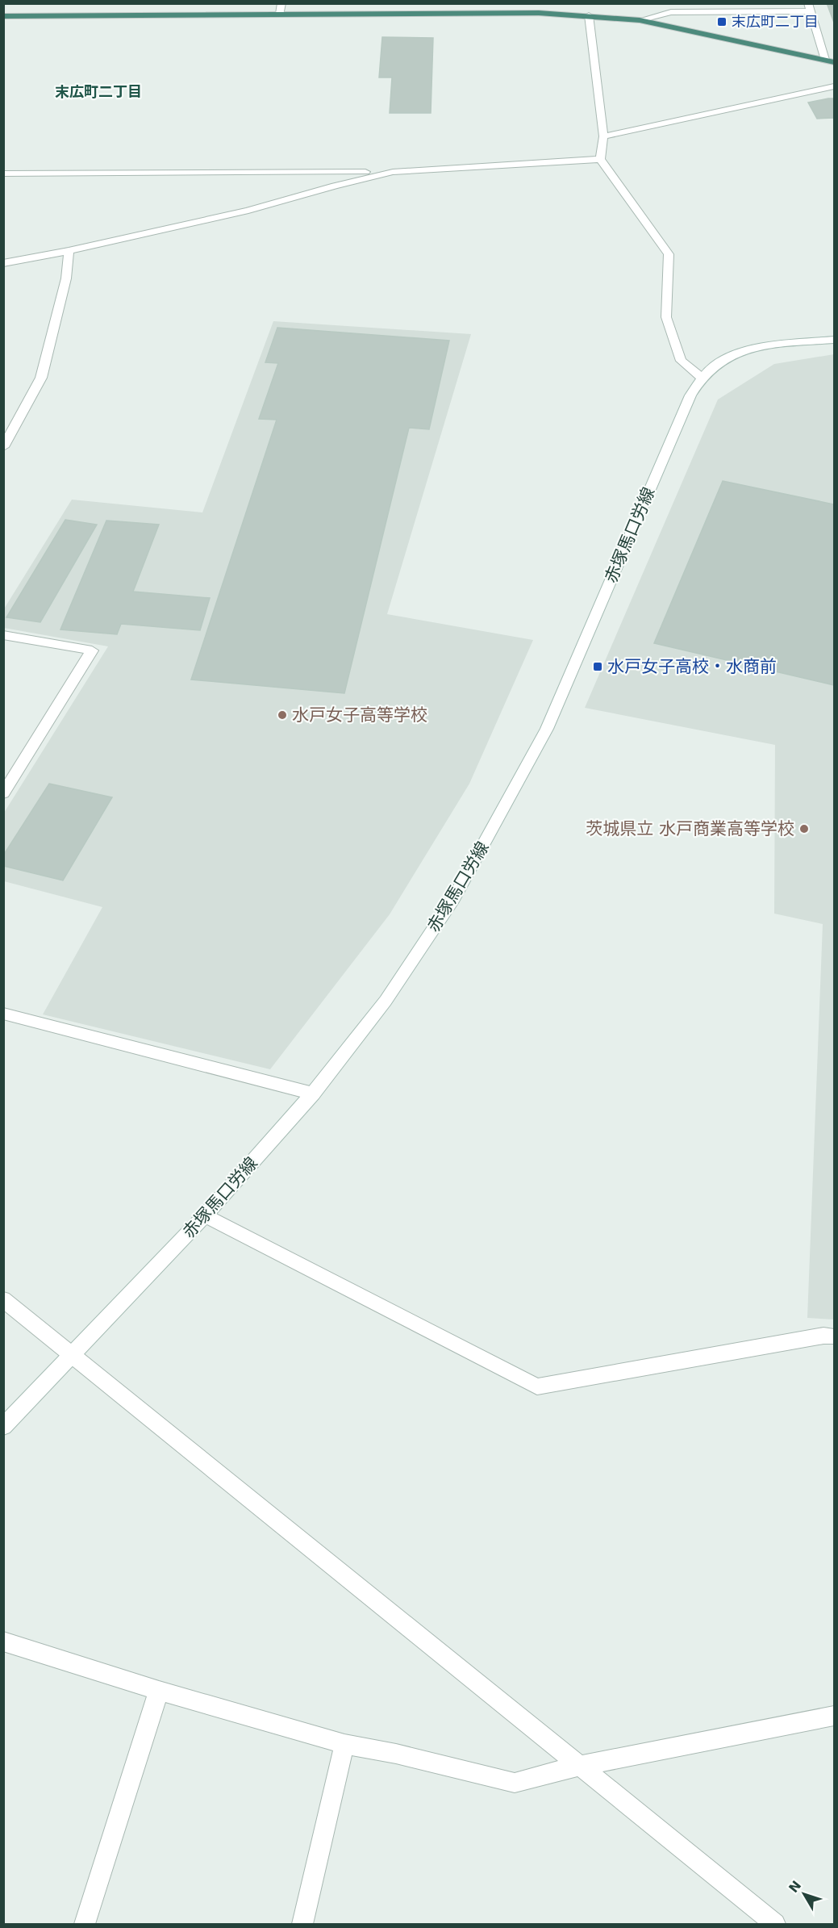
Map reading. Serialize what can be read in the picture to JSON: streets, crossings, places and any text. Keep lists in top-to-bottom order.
{
  "streets": {
    "street": ["赤塚馬口労線"]
  },
  "districts": ["末広町二丁目"],
  "places": {
    "transit": ["末広町二丁目", "水戸女子高校・水商前"],
    "other": ["水戸女子高等学校", "茨城県立 水戸商業高等学校"]
  },
  "north": "top left"
}
